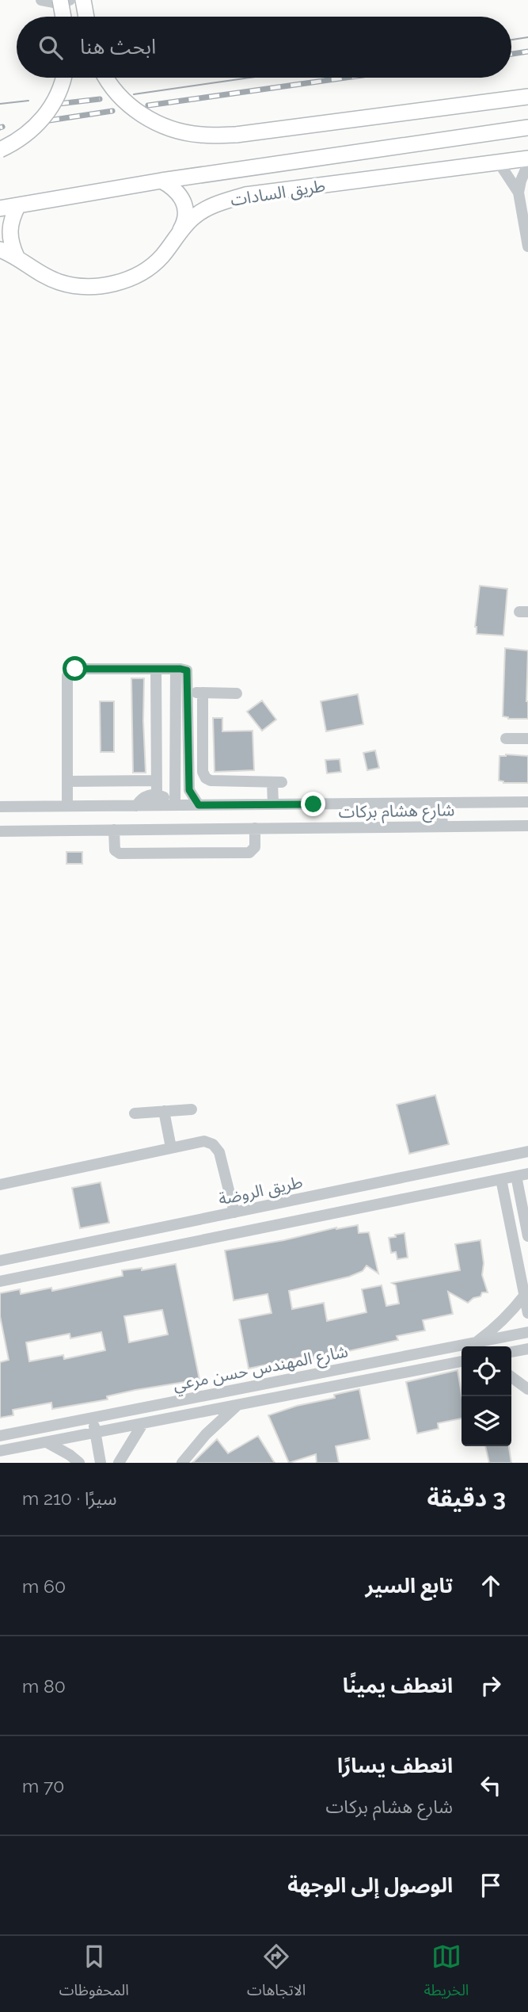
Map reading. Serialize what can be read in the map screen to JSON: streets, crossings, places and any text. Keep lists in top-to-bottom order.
{
  "streets": {
    "main road": ["طريق السادات"],
    "street": ["شارع هشام بركات", "طريق الروضة", "شارع المهندس حسن مرعي"]
  },
  "page": {
    "search": "ابحث هنا",
    "heading": ["3 دقيقة", "سيرًا · 210 m"],
    "list": [
      ["تابع السير", "60 m"],
      ["انعطف يمينًا", "80 m"],
      ["انعطف يسارًا", "شارع هشام بركات", "70 m"],
      "الوصول إلى الوجهة"
    ],
    "nav": ["الخريطة", "الاتجاهات", "المحفوظات"]
  }
}
